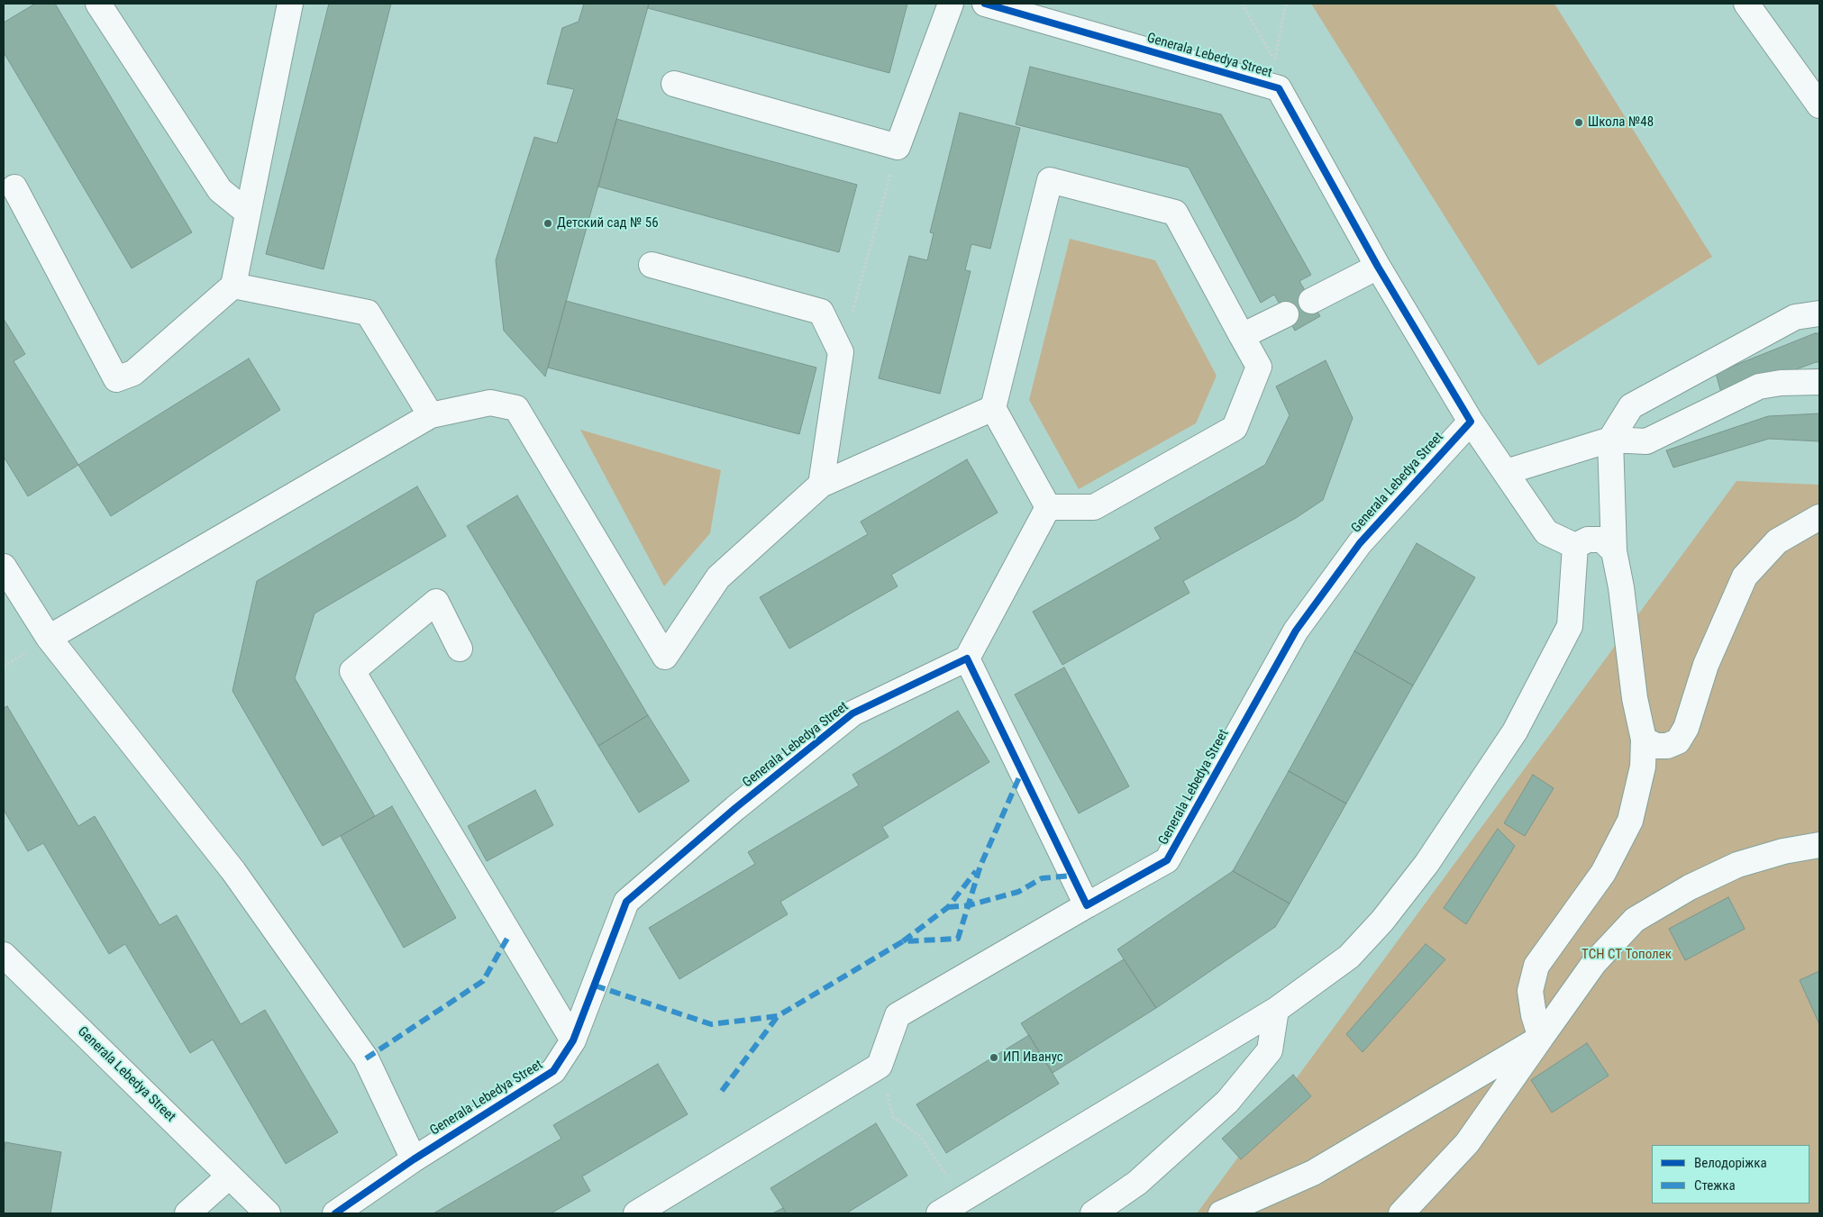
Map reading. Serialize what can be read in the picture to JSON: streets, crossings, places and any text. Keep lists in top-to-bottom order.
{
  "streets": {
    "street": ["Generala Lebedya Street"]
  },
  "parks": ["ТСН СТ Тополек"],
  "places": ["Школа №48", "Детский сад № 56", "ИП Иванус"],
  "legend": ["Велодоріжка", "Стежка"]
}
